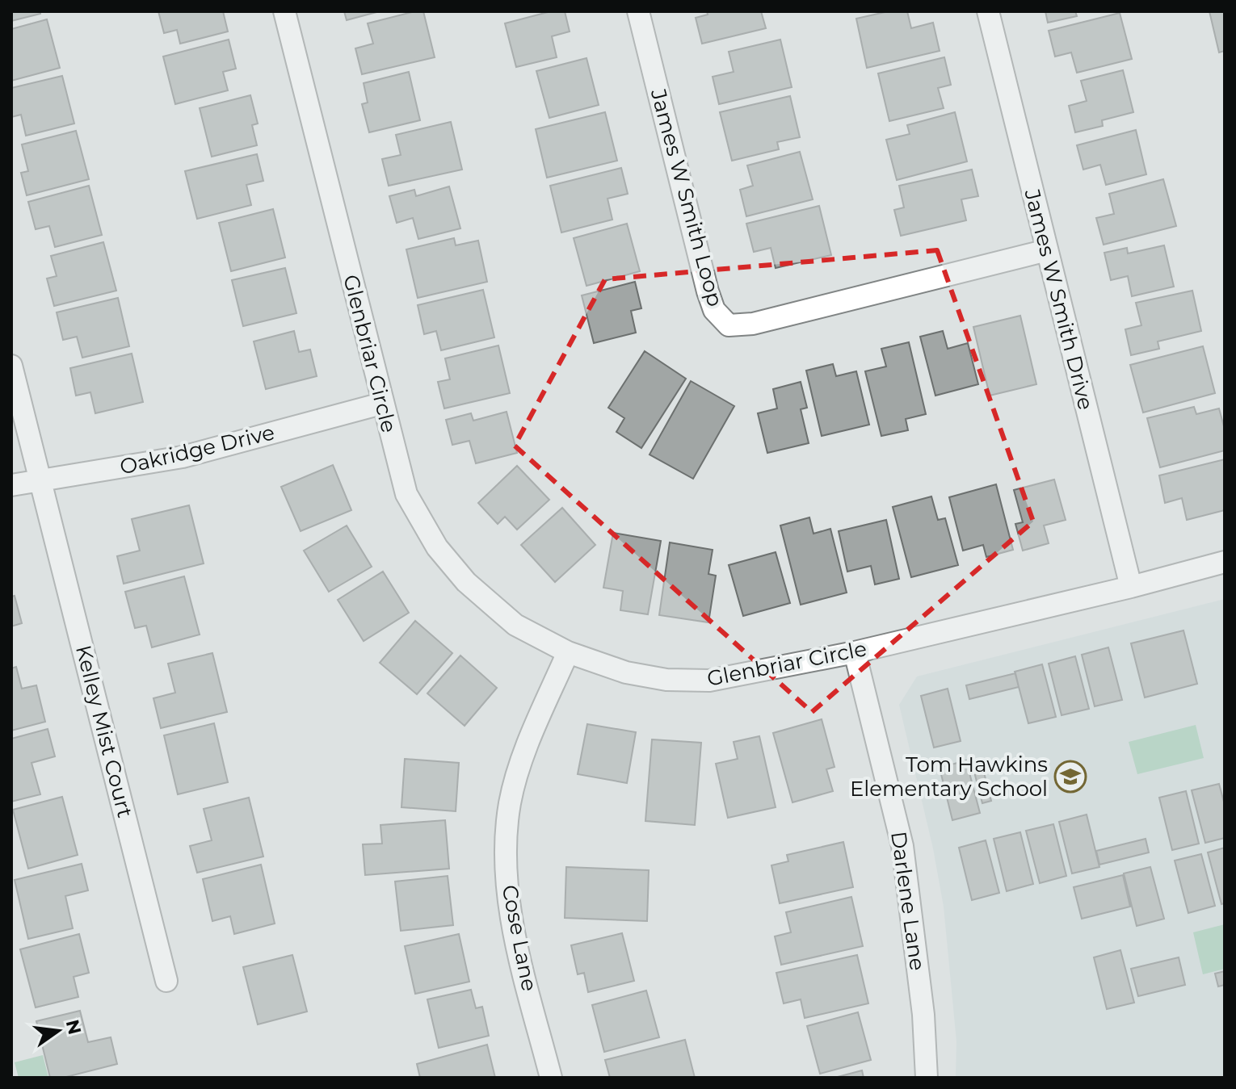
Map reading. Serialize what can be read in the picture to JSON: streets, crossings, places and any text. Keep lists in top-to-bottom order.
{
  "streets": {
    "street": [
      "James W Smith Loop",
      "James W Smith Drive",
      "Glenbriar Circle",
      "Oakridge Drive",
      "Kelley Mist Court",
      "Darlene Lane",
      "Cose Lane"
    ]
  },
  "crossings": [
    ["James W Smith Loop", "James W Smith Drive"],
    ["James W Smith Drive", "Glenbriar Circle"],
    ["Glenbriar Circle", "Oakridge Drive"],
    ["Glenbriar Circle", "Darlene Lane"],
    ["Glenbriar Circle", "Cose Lane"],
    ["Oakridge Drive", "Kelley Mist Court"]
  ],
  "places": {
    "school or university": ["Tom Hawkins Elementary School"]
  },
  "north": "right"
}
